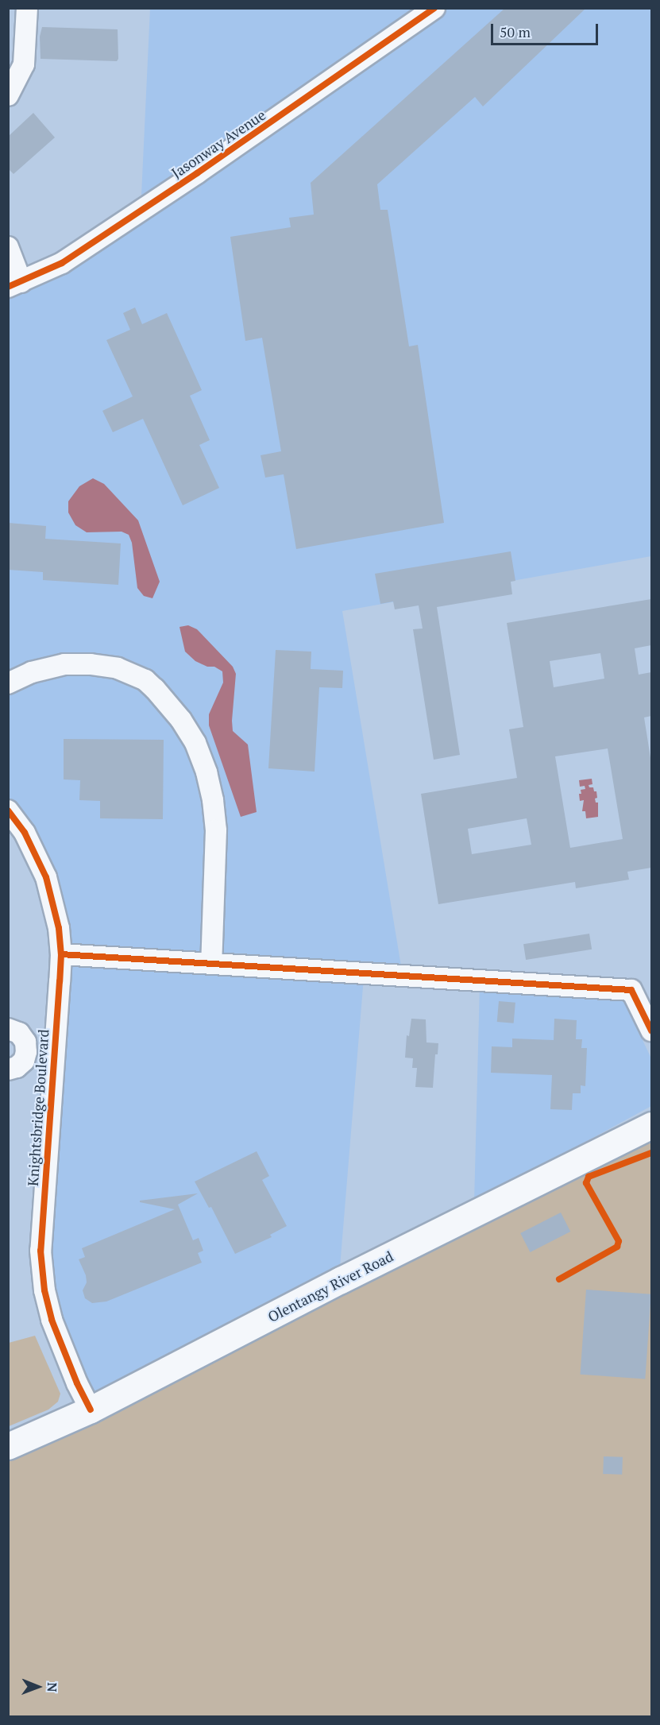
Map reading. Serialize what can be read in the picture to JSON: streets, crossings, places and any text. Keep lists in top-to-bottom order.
{
  "streets": {
    "main road": ["Olentangy River Road"],
    "street": ["Jasonway Avenue", "Knightsbridge Boulevard"]
  },
  "crossings": [
    ["Knightsbridge Boulevard", "Olentangy River Road"]
  ],
  "scale_bar": "50 m",
  "north": "right"
}
